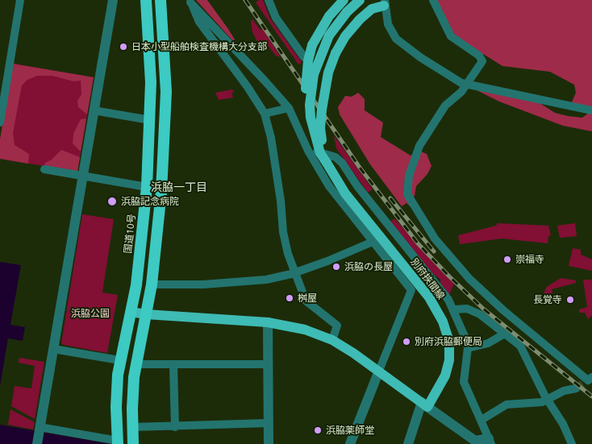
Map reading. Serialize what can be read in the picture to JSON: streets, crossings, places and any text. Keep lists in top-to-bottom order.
{
  "streets": {
    "highway": ["国道10号"],
    "main road": ["別府挾間線"]
  },
  "districts": ["浜脇一丁目"],
  "parks": ["浜脇公園"],
  "places": [
    "日本小型船舶検査機構大分支部",
    "浜脇記念病院",
    "崇福寺",
    "浜脇の長屋",
    "桝屋",
    "長覚寺",
    "別府浜脇郵便局",
    "浜脇薬師堂"
  ]
}
